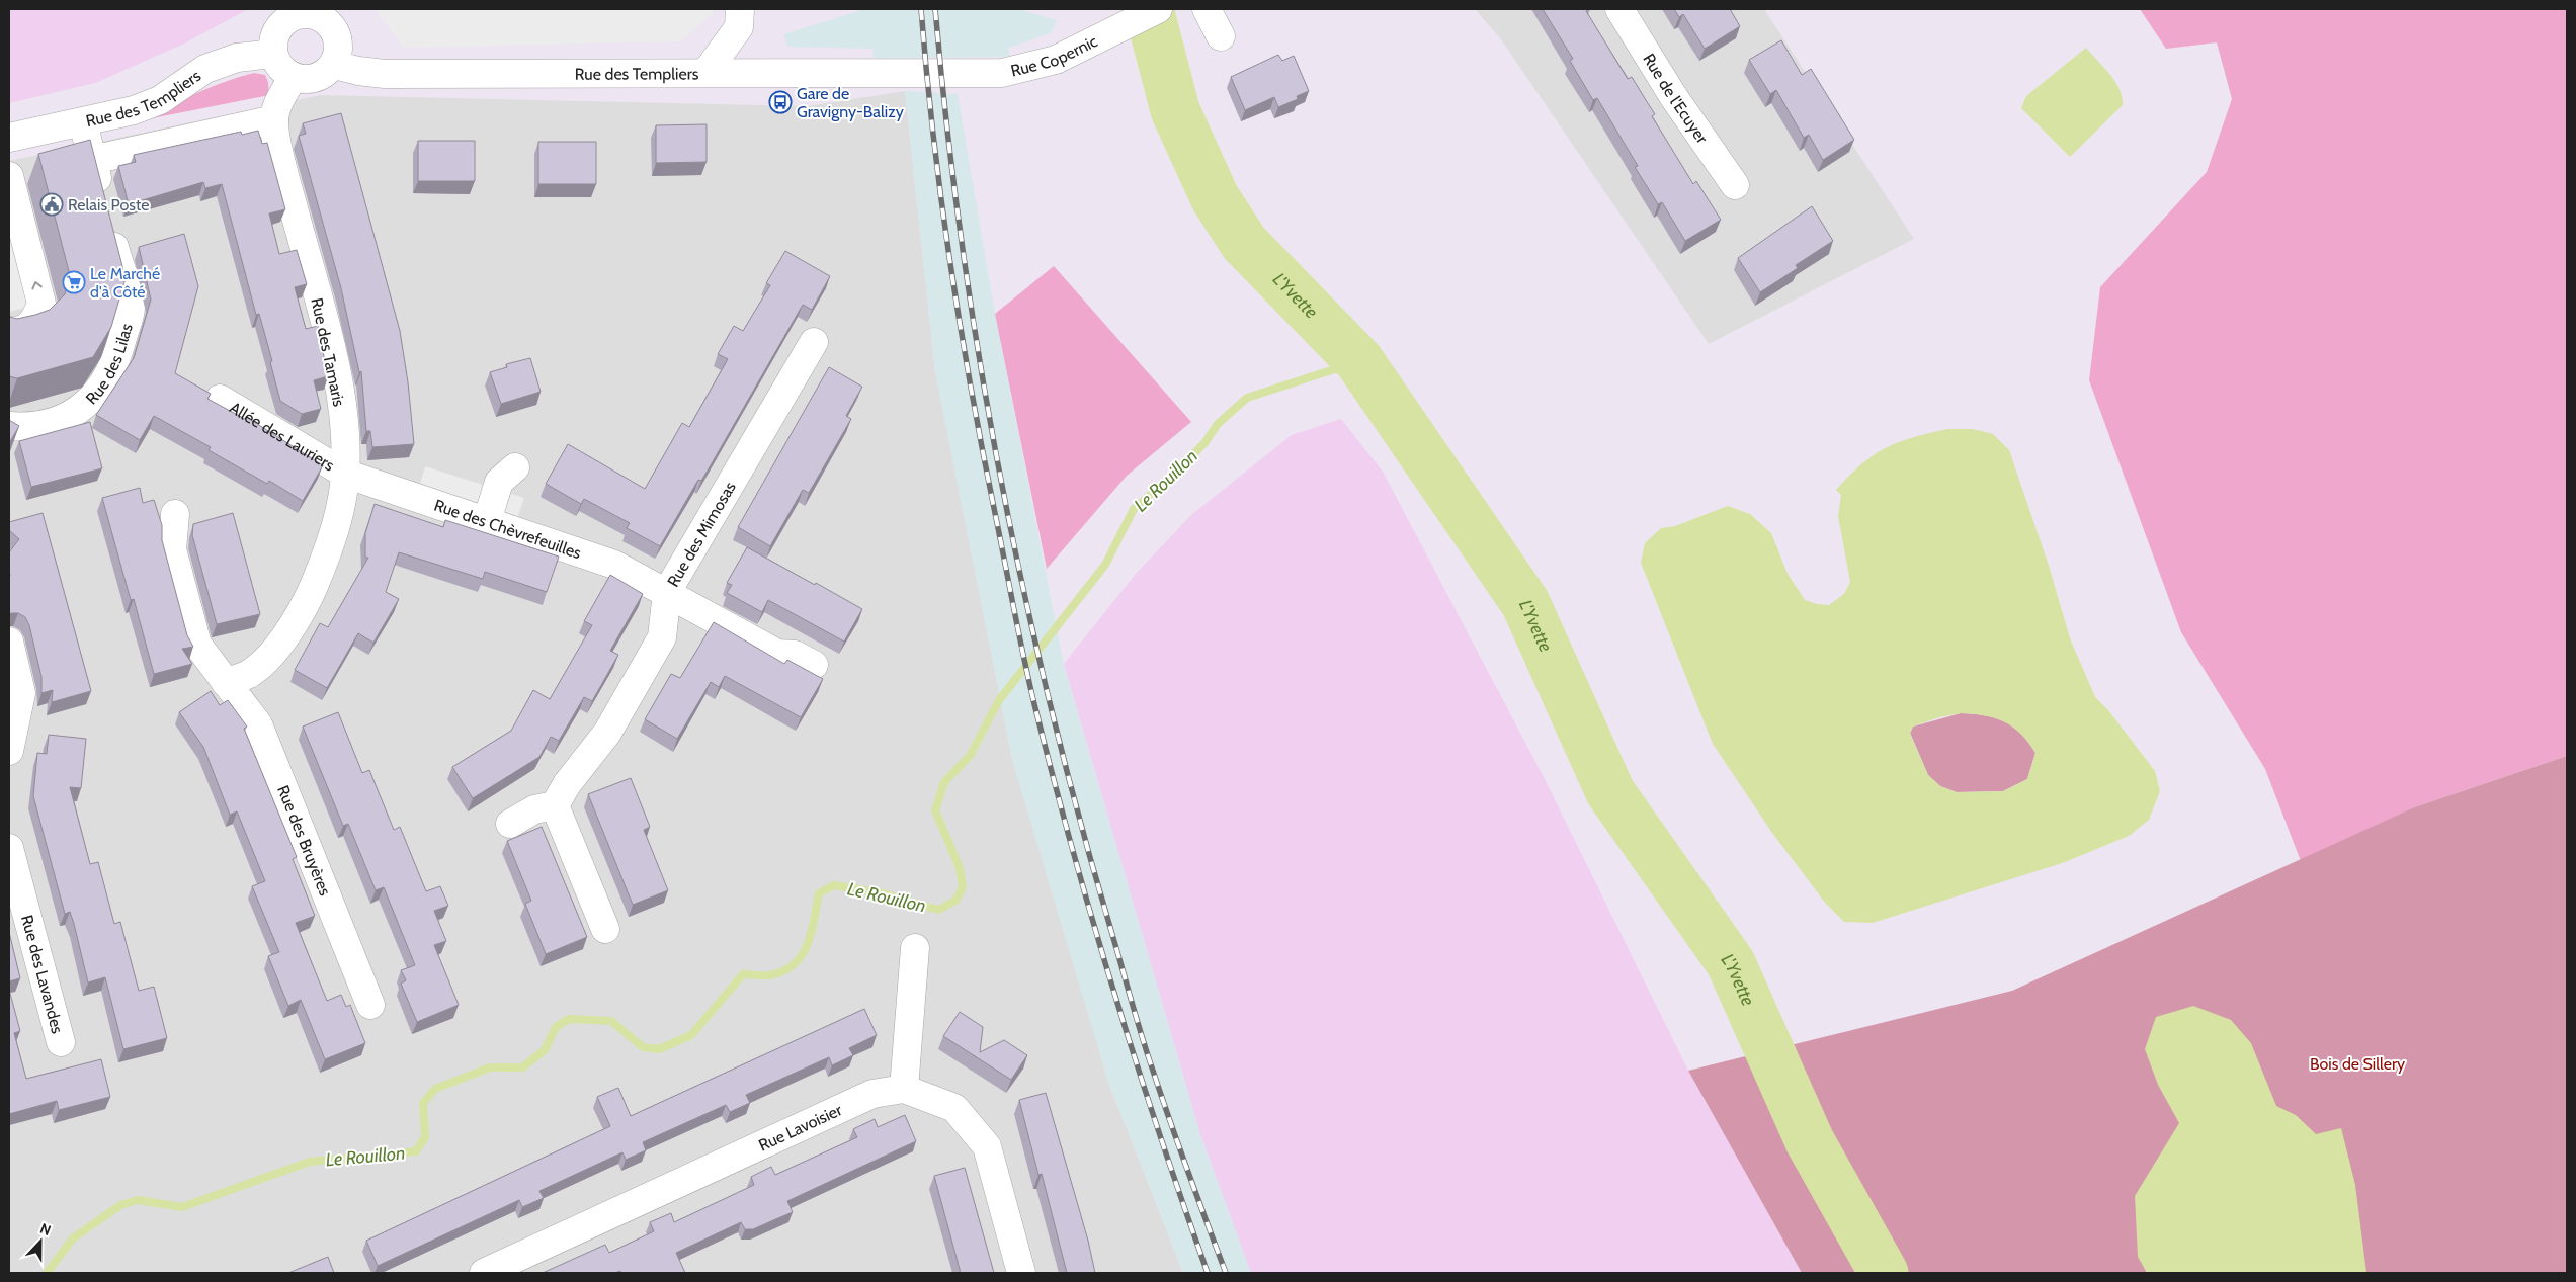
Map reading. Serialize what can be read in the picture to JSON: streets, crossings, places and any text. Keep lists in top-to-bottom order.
{
  "streets": {
    "street": [
      "Rue Copernic",
      "Rue des Templiers",
      "Rue de l'Ecuyer",
      "Rue des Tamaris",
      "Rue des Lilas",
      "Allée des Lauriers",
      "Rue des Chèvrefeuilles",
      "Rue des Mimosas",
      "Rue des Bruyères",
      "Rue des Lavandes",
      "Rue Lavoisier"
    ]
  },
  "crossings": [
    ["Rue Copernic", "Rue des Templiers"],
    ["Rue des Templiers", "Rue des Tamaris"],
    ["Rue des Templiers", "Rue des Lilas"],
    ["Rue des Tamaris", "Allée des Lauriers"],
    ["Rue des Tamaris", "Rue des Chèvrefeuilles"],
    ["Rue des Tamaris", "Rue des Bruyères"],
    ["Allée des Lauriers", "Rue des Chèvrefeuilles"],
    ["Rue des Chèvrefeuilles", "Rue des Mimosas"]
  ],
  "water": ["L'Yvette", "Le Rouillon"],
  "parks": ["Bois de Sillery"],
  "places": {
    "bus stop": ["Gare de Gravigny-Balizy"],
    "public building": ["Relais Poste"],
    "supermarket": ["Le Marché d'à Côté"]
  },
  "north": "top"
}
